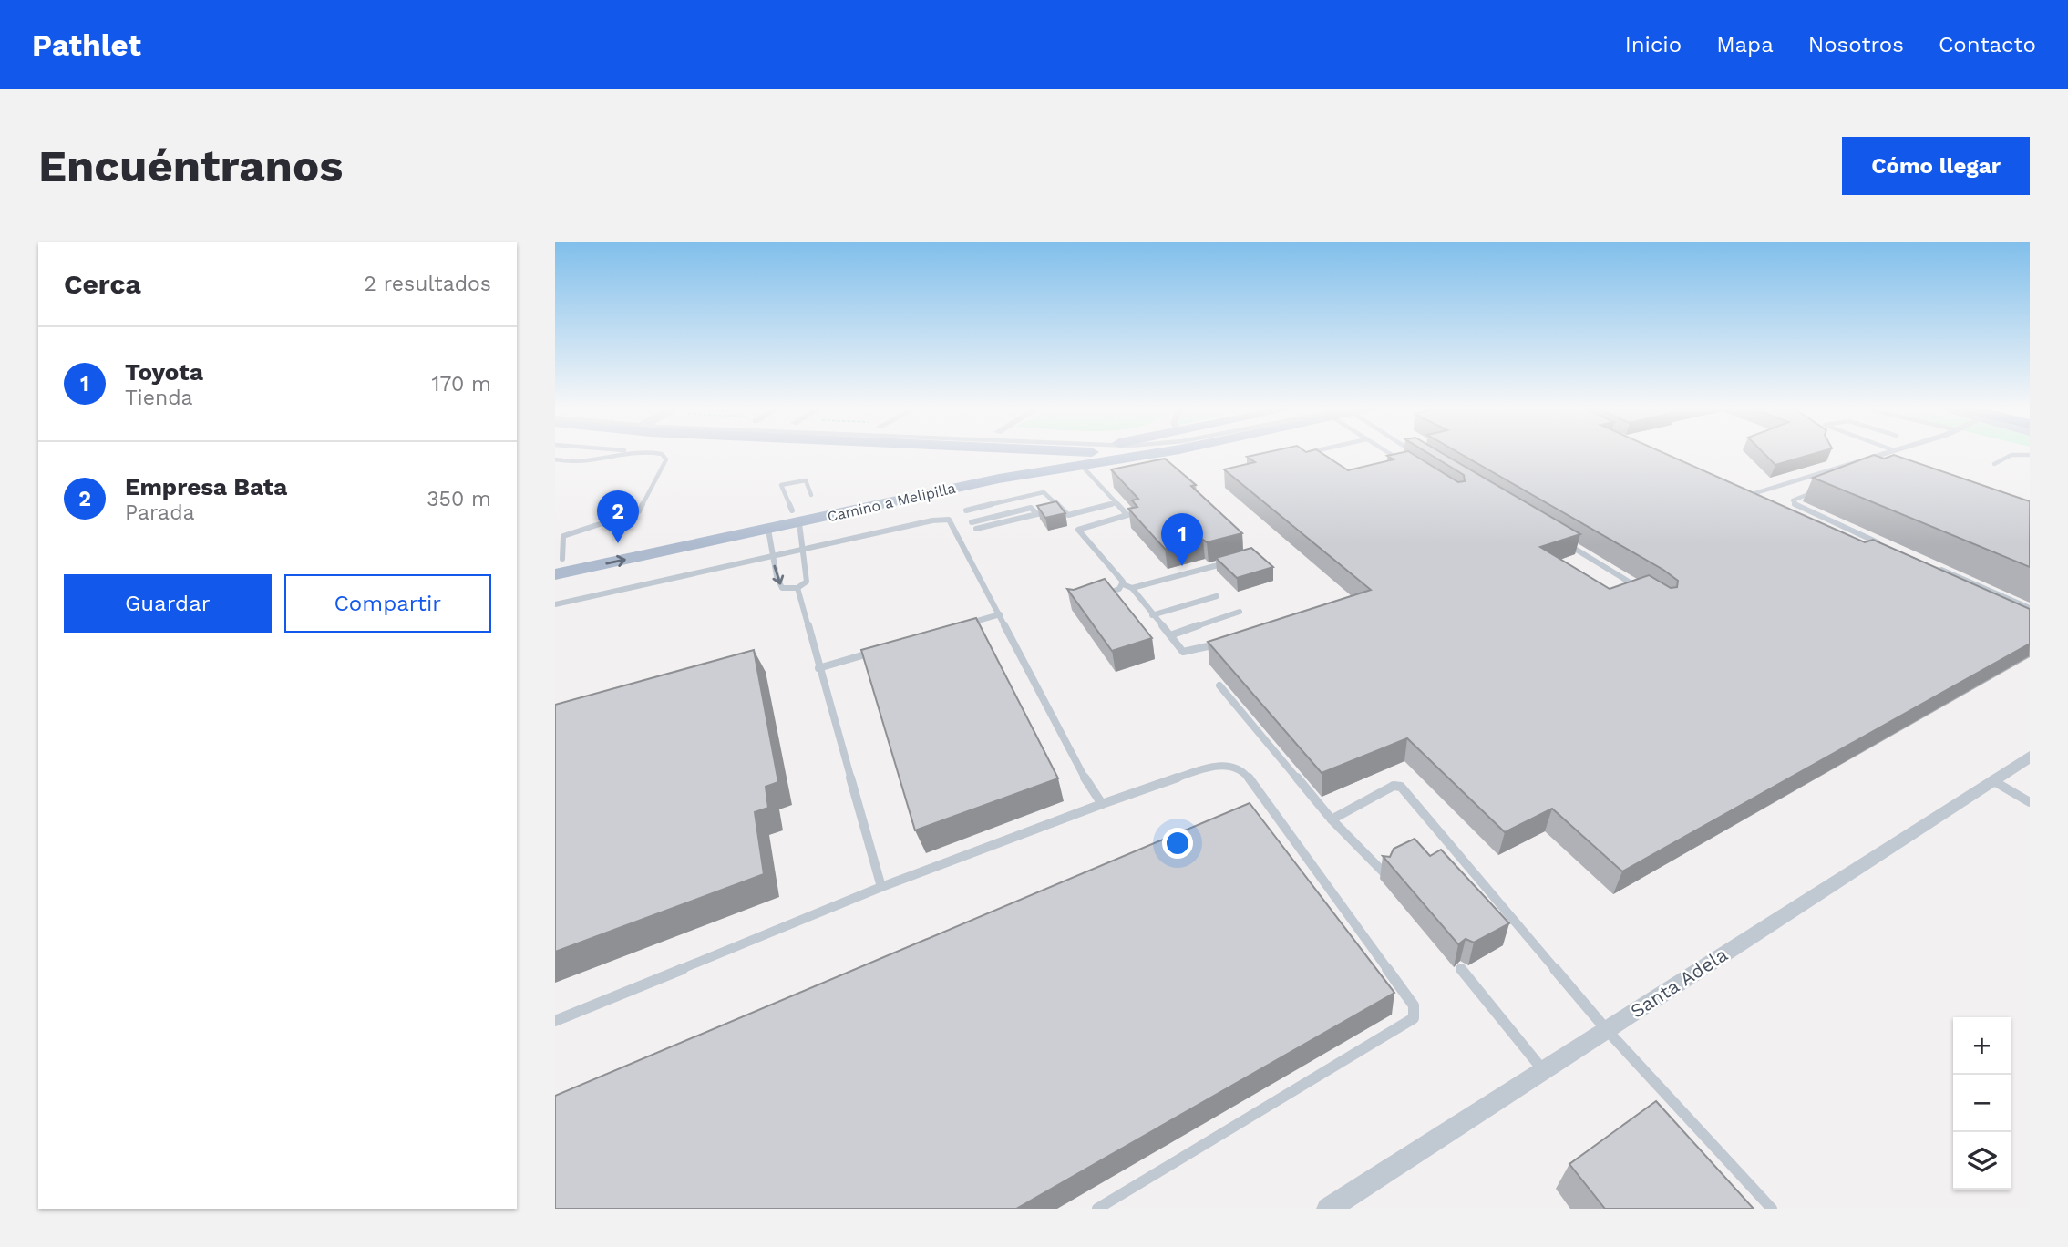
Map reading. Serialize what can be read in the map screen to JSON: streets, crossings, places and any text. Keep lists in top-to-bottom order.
{
  "streets": {
    "main road": ["Camino a Melipilla"],
    "street": ["Santa Adela"]
  },
  "page": {
    "header": "Pathlet",
    "nav": [
      "Inicio",
      "Mapa",
      "Nosotros",
      "Contacto"
    ],
    "buttons": [
      "Cómo llegar",
      ["Guardar", "Compartir"]
    ],
    "title": "Encuéntranos",
    "heading": ["Cerca", "2 resultados"],
    "list": [
      {
        "mark": "1",
        "name": "Toyota",
        "note": "Tienda",
        "value": "170 m"
      },
      {
        "mark": "2",
        "name": "Empresa Bata",
        "note": "Parada",
        "value": "350 m"
      }
    ],
    "pins": ["2", "1"],
    "map_buttons": ["+", "−"]
  }
}
